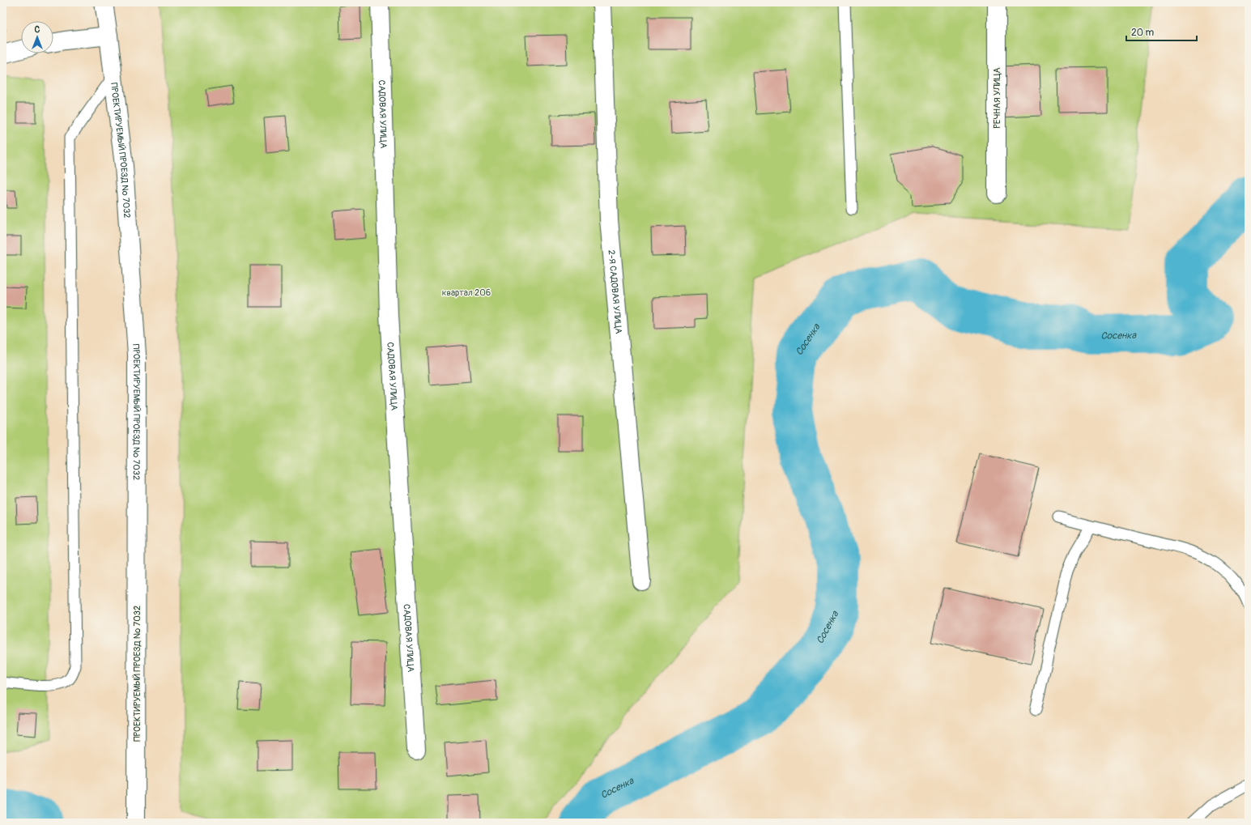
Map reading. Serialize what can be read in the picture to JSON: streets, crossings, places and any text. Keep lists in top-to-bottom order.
{
  "streets": {
    "street": [
      "РЕЧНАЯ УЛИЦА",
      "САДОВАЯ УЛИЦА",
      "ПРОЕКТИРУЕМЫЙ ПРОЕЗД № 7032",
      "2-Я САДОВАЯ УЛИЦА"
    ]
  },
  "water": ["Сосенка"],
  "parks": ["квартал 206"],
  "scale_bar": "20 m",
  "north": "top"
}
